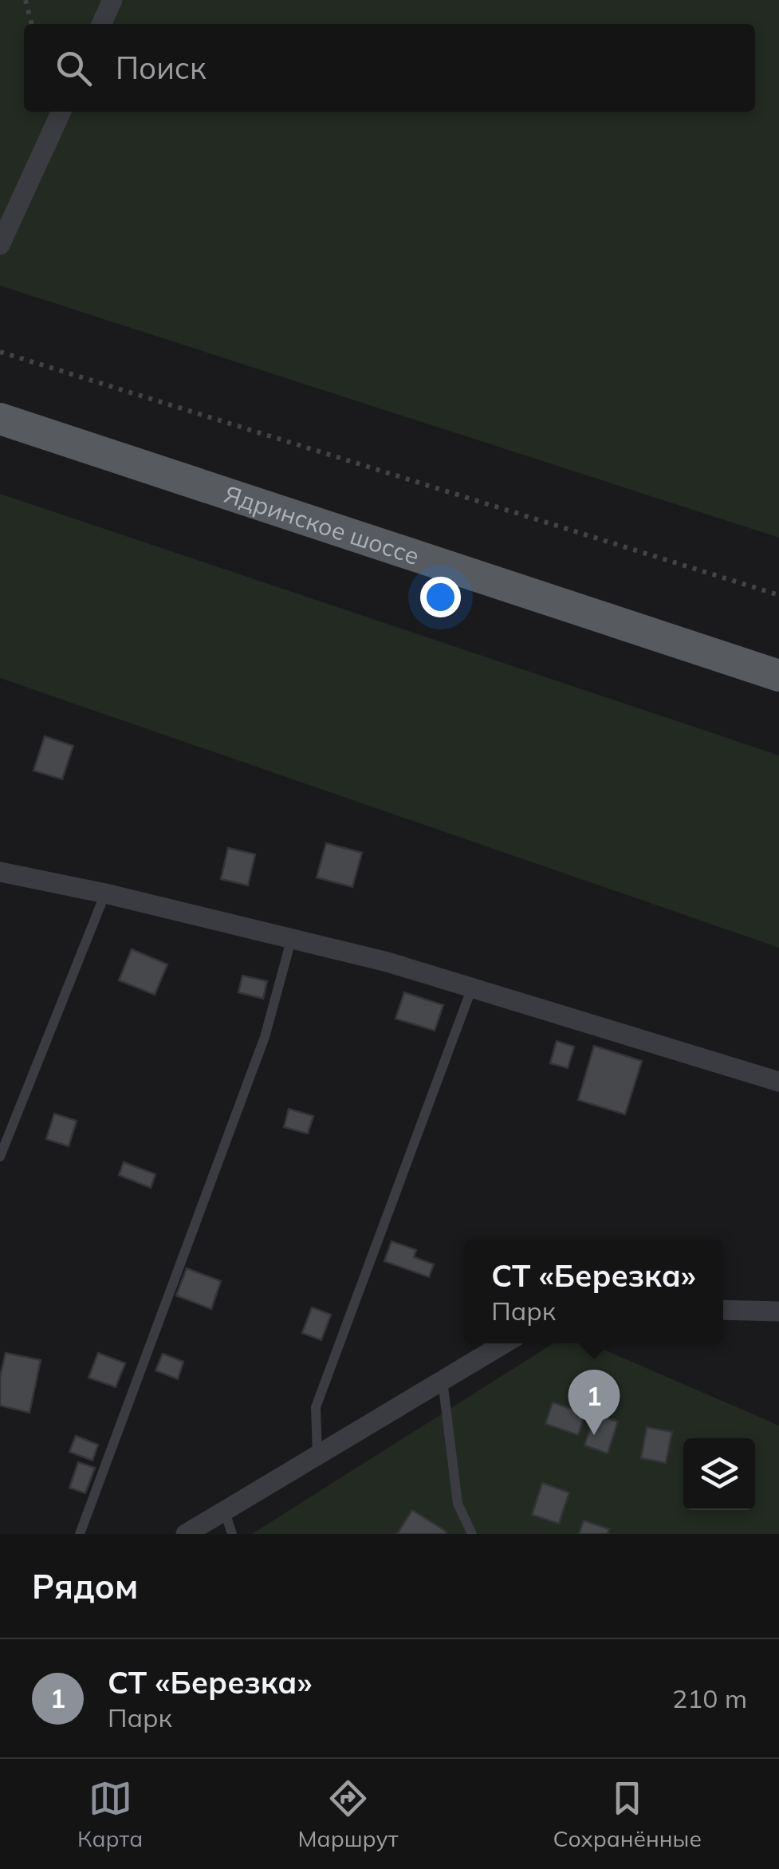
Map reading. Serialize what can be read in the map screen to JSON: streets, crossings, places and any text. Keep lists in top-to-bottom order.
{
  "streets": {
    "main road": ["Ядринское шоссе"]
  },
  "page": {
    "search": "Поиск",
    "popup": ["СТ «Березка»", "Парк"],
    "pins": "1",
    "heading": "Рядом",
    "list": [
      {
        "mark": "1",
        "name": "СТ «Березка»",
        "note": "Парк",
        "value": "210 m"
      }
    ],
    "nav": ["Карта", "Маршрут", "Сохранённые"]
  }
}
